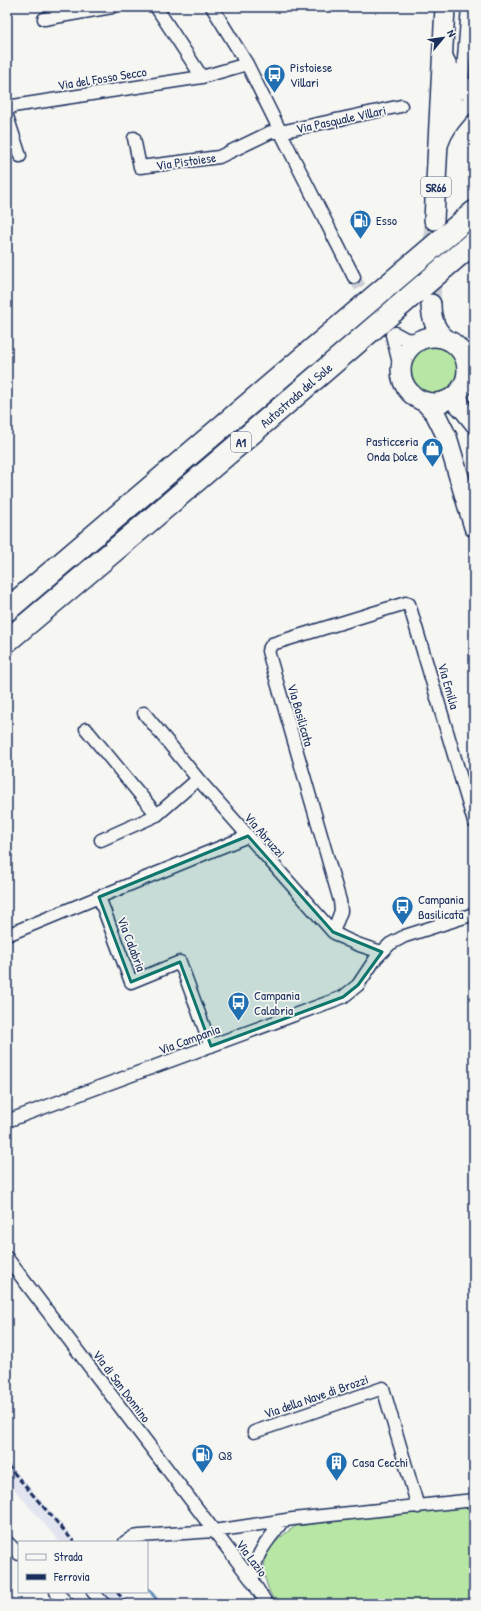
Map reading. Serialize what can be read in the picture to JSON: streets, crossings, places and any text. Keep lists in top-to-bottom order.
{
  "streets": {
    "highway": ["Autostrada del Sole", "A1"],
    "main road": ["SR66"],
    "street": [
      "Via del Fosso Secco",
      "Via Pasquale Villari",
      "Via Pistoiese",
      "Via Emilia",
      "Via Basilicata",
      "Via Abruzzi",
      "Via Calabria",
      "Via Campania",
      "Via di San Donnino",
      "Via della Nave di Brozzi",
      "Via Lazio"
    ]
  },
  "crossings": [
    ["Via Pasquale Villari", "Via Pistoiese"],
    ["Via Emilia", "Via Basilicata"],
    ["Via Basilicata", "Via Abruzzi"],
    ["Via Abruzzi", "Via Campania"],
    ["Via Calabria", "Via Campania"],
    ["Via di San Donnino", "Via Lazio"]
  ],
  "places": {
    "bus stop": ["Pistoiese Villari", "Campania Basilicata", "Campania Calabria"],
    "fuel station": ["Esso", "Q8"],
    "shop": ["Pasticceria Onda Dolce"],
    "building": ["Casa Cecchi"]
  },
  "legend": ["Strada", "Ferrovia"],
  "north": "top right"
}
